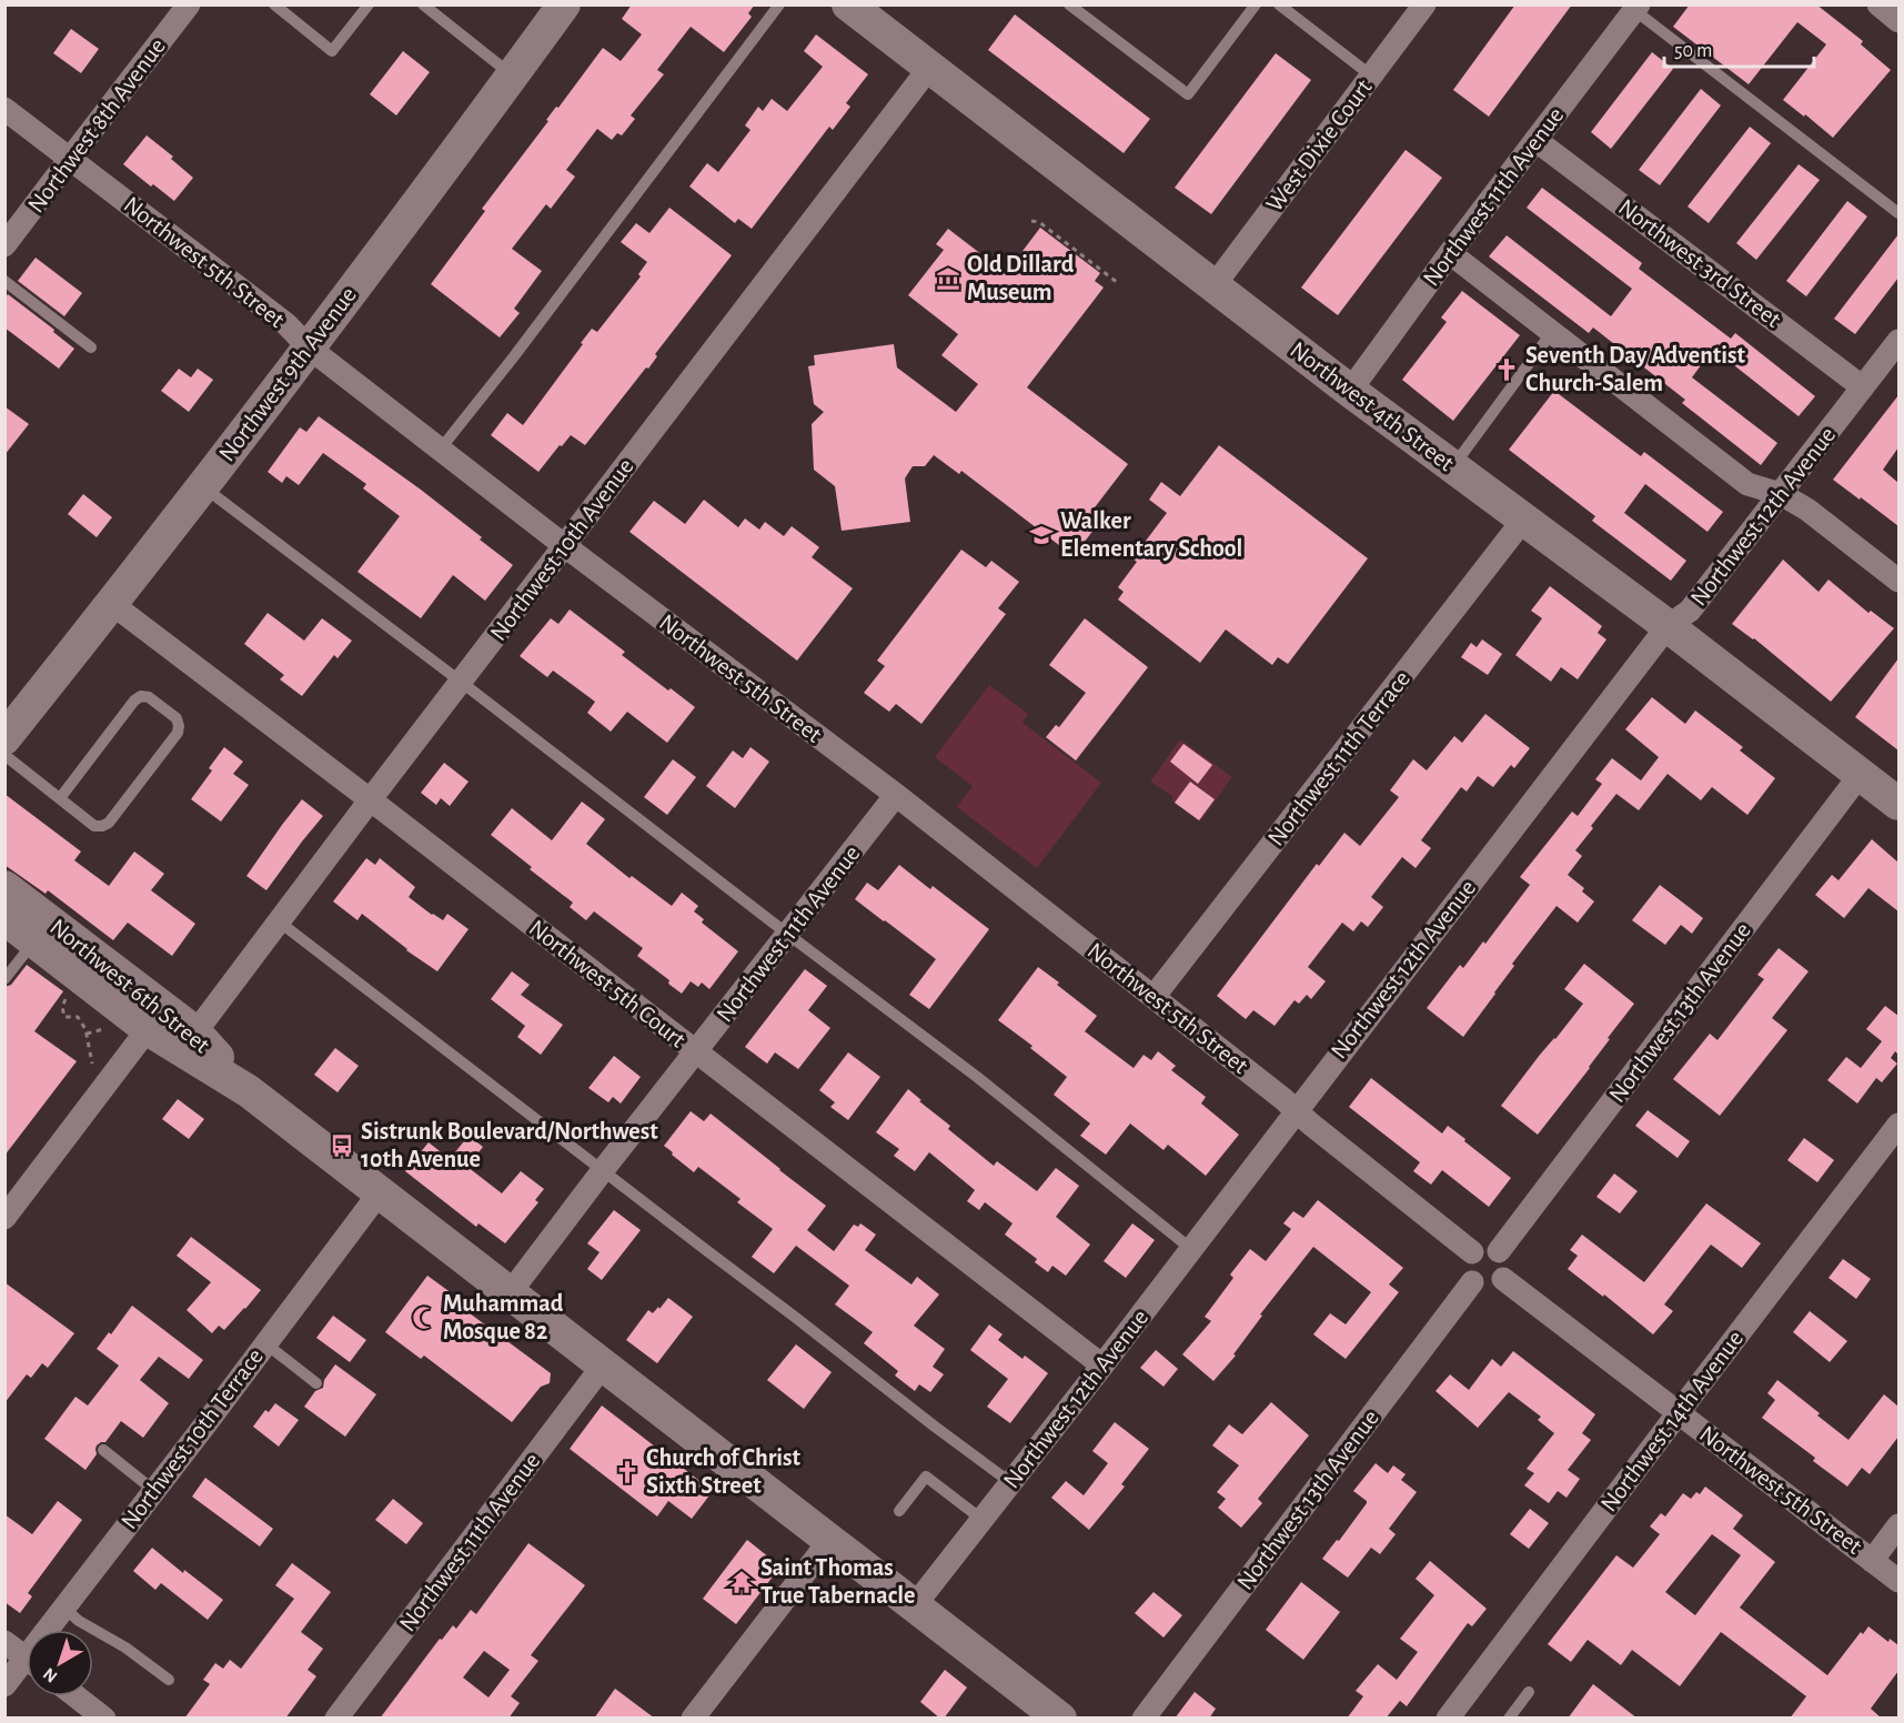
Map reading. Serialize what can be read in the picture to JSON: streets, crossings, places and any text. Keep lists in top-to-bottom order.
{
  "streets": {
    "street": [
      "Northwest 8th Avenue",
      "West Dixie Court",
      "Northwest 11th Avenue",
      "Northwest 5th Street",
      "Northwest 3rd Street",
      "Northwest 9th Avenue",
      "Northwest 4th Street",
      "Northwest 12th Avenue",
      "Northwest 10th Avenue",
      "Northwest 11th Terrace",
      "Northwest 5th Court",
      "Northwest 6th Street",
      "Northwest 13th Avenue",
      "Northwest 14th Avenue",
      "Northwest 10th Terrace"
    ]
  },
  "crossings": [
    ["Northwest 8th Avenue", "Northwest 5th Street"],
    ["West Dixie Court", "Northwest 4th Street"],
    ["Northwest 11th Avenue", "Northwest 5th Street"],
    ["Northwest 11th Avenue", "Northwest 3rd Street"],
    ["Northwest 11th Avenue", "Northwest 4th Street"],
    ["Northwest 11th Avenue", "Northwest 5th Court"],
    ["Northwest 11th Avenue", "Northwest 6th Street"],
    ["Northwest 5th Street", "Northwest 9th Avenue"],
    ["Northwest 5th Street", "Northwest 12th Avenue"],
    ["Northwest 5th Street", "Northwest 10th Avenue"],
    ["Northwest 5th Street", "Northwest 11th Terrace"],
    ["Northwest 5th Street", "Northwest 13th Avenue"],
    ["Northwest 5th Street", "Northwest 14th Avenue"],
    ["Northwest 3rd Street", "Northwest 12th Avenue"],
    ["Northwest 9th Avenue", "Northwest 5th Court"],
    ["Northwest 4th Street", "Northwest 12th Avenue"],
    ["Northwest 4th Street", "Northwest 10th Avenue"],
    ["Northwest 4th Street", "Northwest 11th Terrace"],
    ["Northwest 4th Street", "Northwest 13th Avenue"],
    ["Northwest 12th Avenue", "Northwest 5th Court"],
    ["Northwest 12th Avenue", "Northwest 6th Street"],
    ["Northwest 10th Avenue", "Northwest 5th Court"],
    ["Northwest 10th Avenue", "Northwest 6th Street"],
    ["Northwest 6th Street", "Northwest 10th Terrace"]
  ],
  "places": {
    "museum": ["Old Dillard Museum"],
    "church": ["Seventh Day Adventist Church-Salem", "Church of Christ Sixth Street"],
    "school or university": ["Walker Elementary School"],
    "bus stop": ["Sistrunk Boulevard/Northwest 10th Avenue"],
    "mosque": ["Muhammad Mosque 82"],
    "temple": ["Saint Thomas True Tabernacle"]
  },
  "scale_bar": "50 m",
  "north": "bottom left"
}
